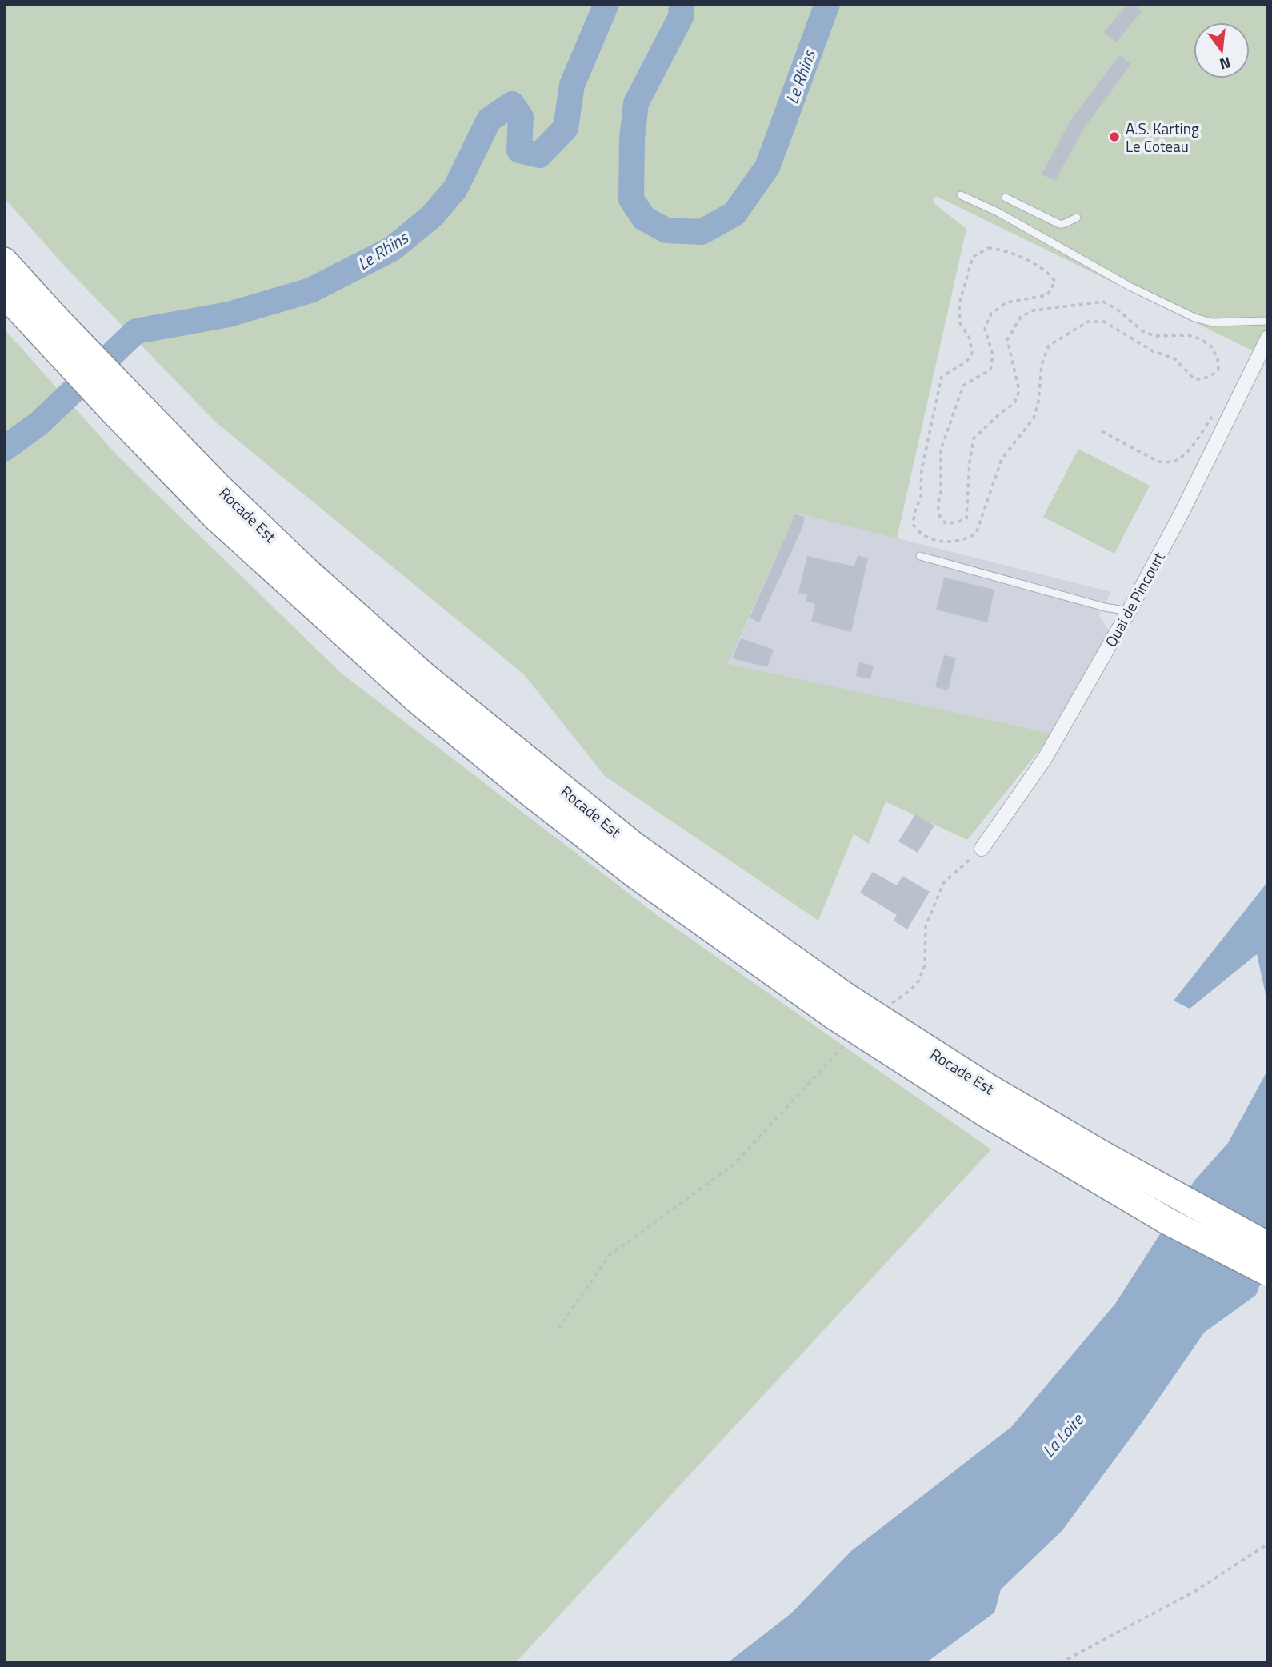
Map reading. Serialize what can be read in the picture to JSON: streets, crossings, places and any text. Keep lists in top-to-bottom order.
{
  "streets": {
    "highway": ["Rocade Est"],
    "street": ["Quai de Pincourt"]
  },
  "water": ["Le Rhins", "La Loire"],
  "places": ["A.S. Karting Le Coteau"],
  "north": "bottom"
}
